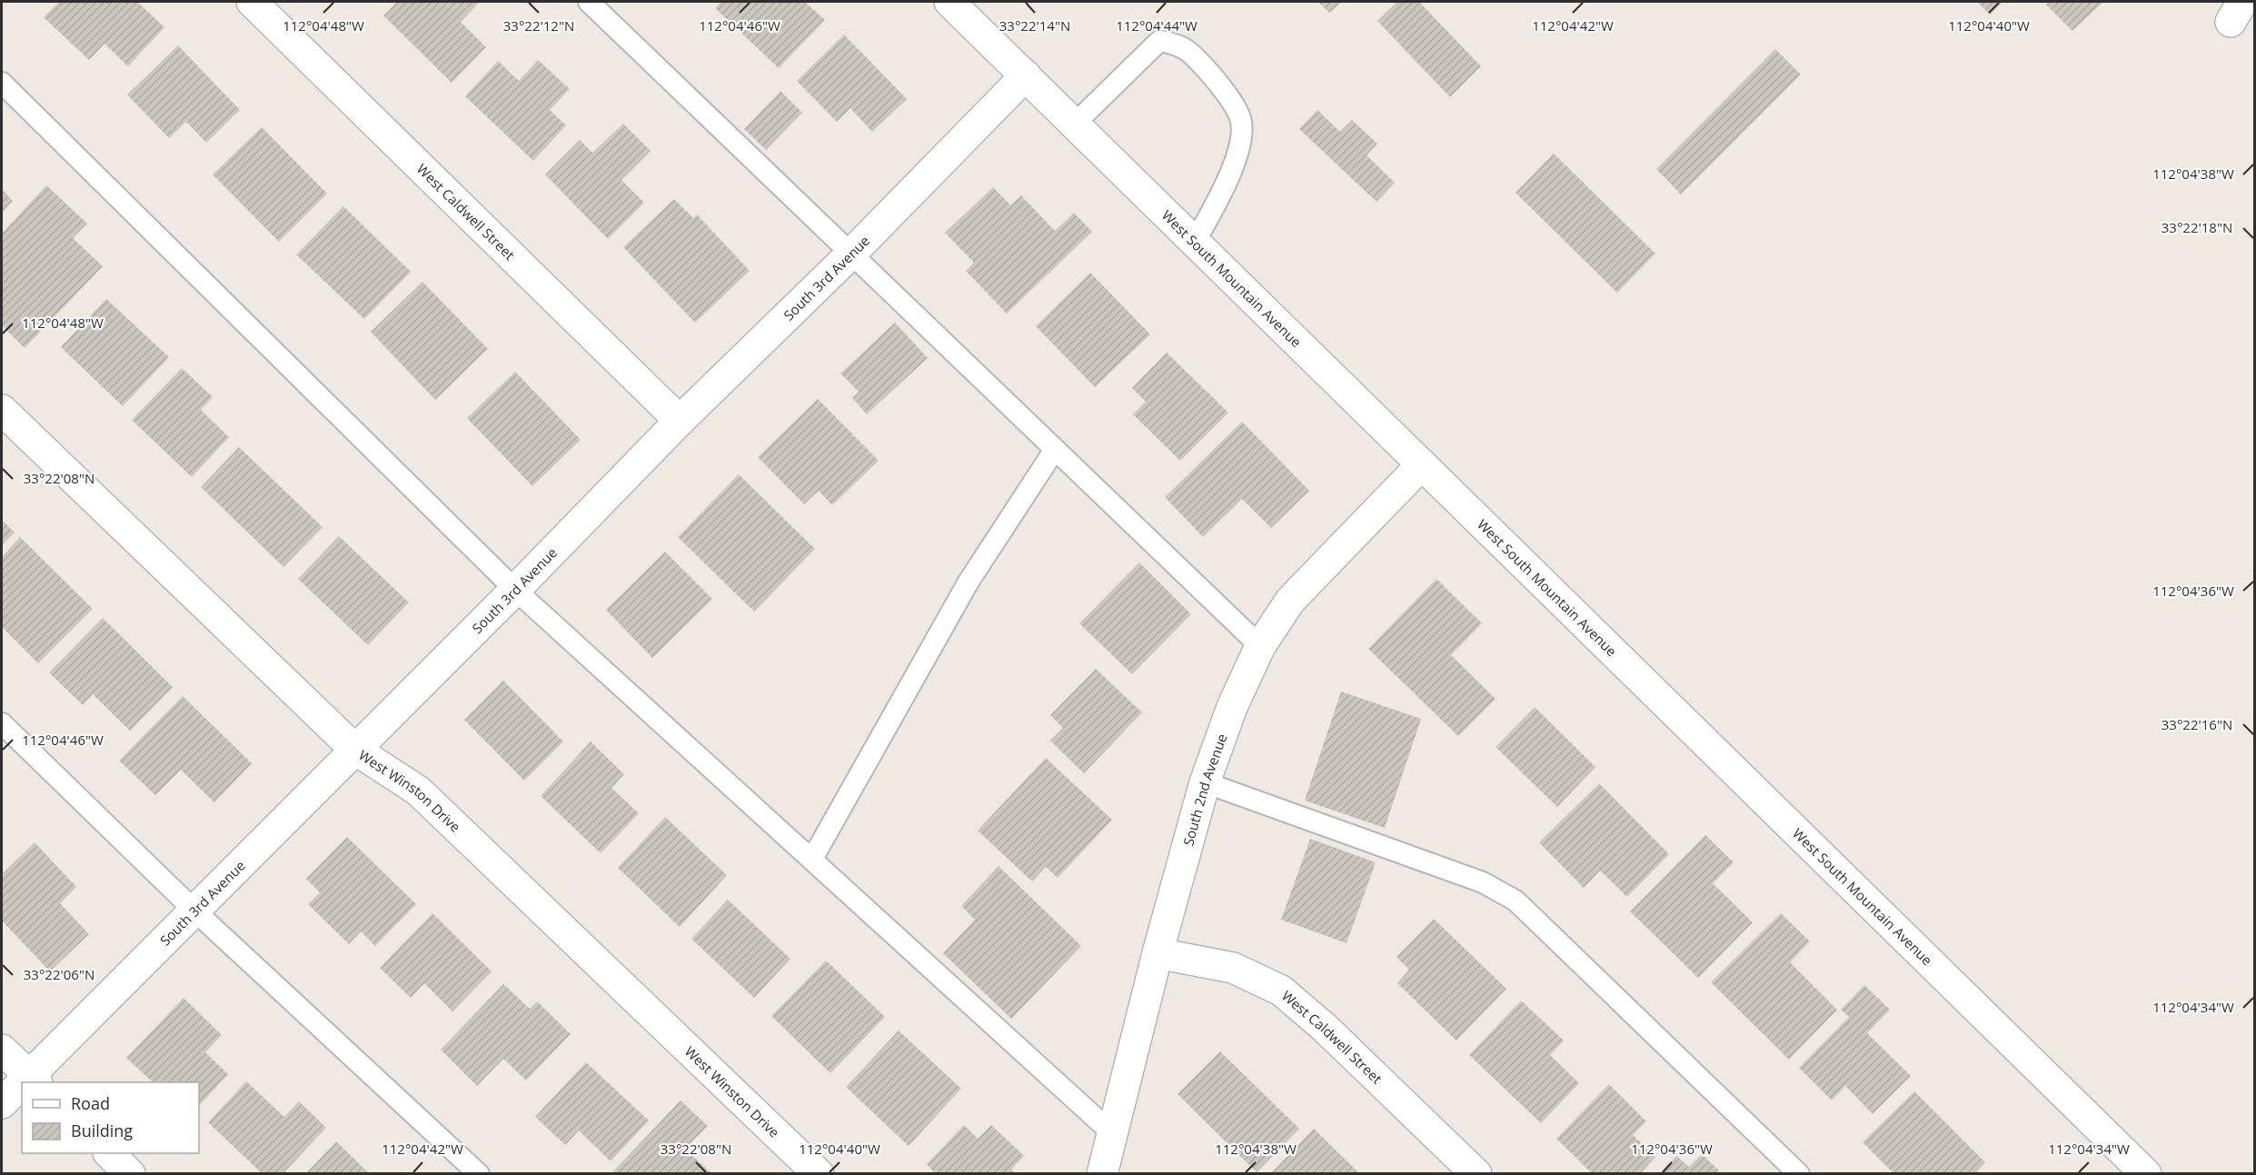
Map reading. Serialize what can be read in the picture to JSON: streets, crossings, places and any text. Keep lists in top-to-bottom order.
{
  "streets": {
    "street": [
      "West Caldwell Street",
      "South 3rd Avenue",
      "West South Mountain Avenue",
      "South 2nd Avenue",
      "West Winston Drive"
    ]
  },
  "crossings": [
    ["West Caldwell Street", "South 3rd Avenue"],
    ["West Caldwell Street", "South 2nd Avenue"],
    ["South 3rd Avenue", "West South Mountain Avenue"],
    ["South 3rd Avenue", "West Winston Drive"],
    ["West South Mountain Avenue", "South 2nd Avenue"]
  ],
  "legend": ["Road", "Building"],
  "coordinates": [
    "112°04'48\"W",
    "33°22'12\"N",
    "112°04'46\"W",
    "33°22'14\"N",
    "112°04'44\"W",
    "112°04'42\"W",
    "112°04'40\"W",
    "112°04'38\"W",
    "33°22'18\"N",
    "33°22'08\"N",
    "112°04'36\"W",
    "33°22'16\"N",
    "33°22'06\"N",
    "112°04'34\"W"
  ]
}
